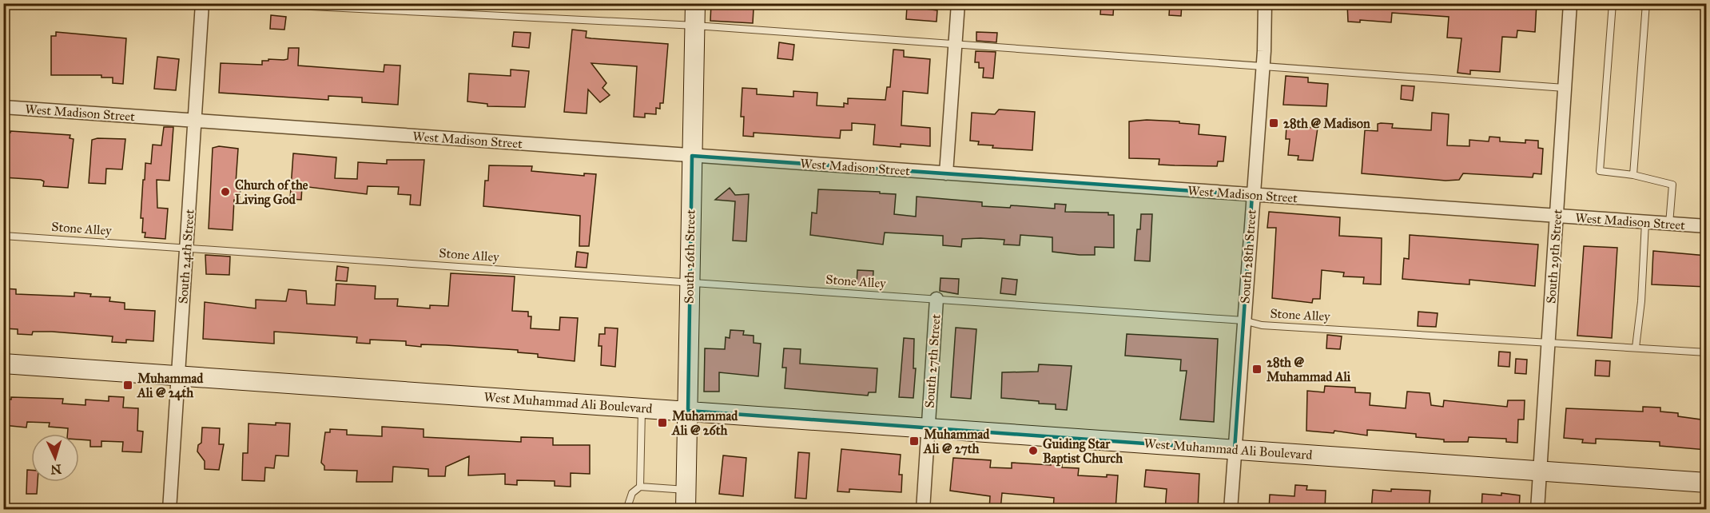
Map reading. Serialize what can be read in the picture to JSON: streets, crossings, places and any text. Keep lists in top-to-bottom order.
{
  "streets": {
    "main road": ["South 26th Street", "West Muhammad Ali Boulevard"],
    "street": [
      "West Madison Street",
      "South 24th Street",
      "South 28th Street",
      "South 29th Street",
      "South 27th Street"
    ],
    "lane": ["Stone Alley"]
  },
  "crossings": [
    ["West Madison Street", "South 24th Street"],
    ["West Madison Street", "South 26th Street"],
    ["West Madison Street", "South 28th Street"],
    ["West Madison Street", "South 29th Street"],
    ["Stone Alley", "South 24th Street"],
    ["Stone Alley", "South 26th Street"],
    ["Stone Alley", "South 28th Street"],
    ["Stone Alley", "South 29th Street"],
    ["Stone Alley", "South 27th Street"],
    ["South 24th Street", "West Muhammad Ali Boulevard"],
    ["South 26th Street", "West Muhammad Ali Boulevard"],
    ["South 28th Street", "West Muhammad Ali Boulevard"],
    ["South 29th Street", "West Muhammad Ali Boulevard"],
    ["South 27th Street", "West Muhammad Ali Boulevard"]
  ],
  "places": {
    "transit": [
      "28th @ Madison",
      "28th @ Muhammad Ali",
      "Muhammad Ali @ 24th",
      "Muhammad Ali @ 26th",
      "Muhammad Ali @ 27th"
    ],
    "other": ["Church of the Living God", "Guiding Star Baptist Church"]
  },
  "north": "bottom"
}
